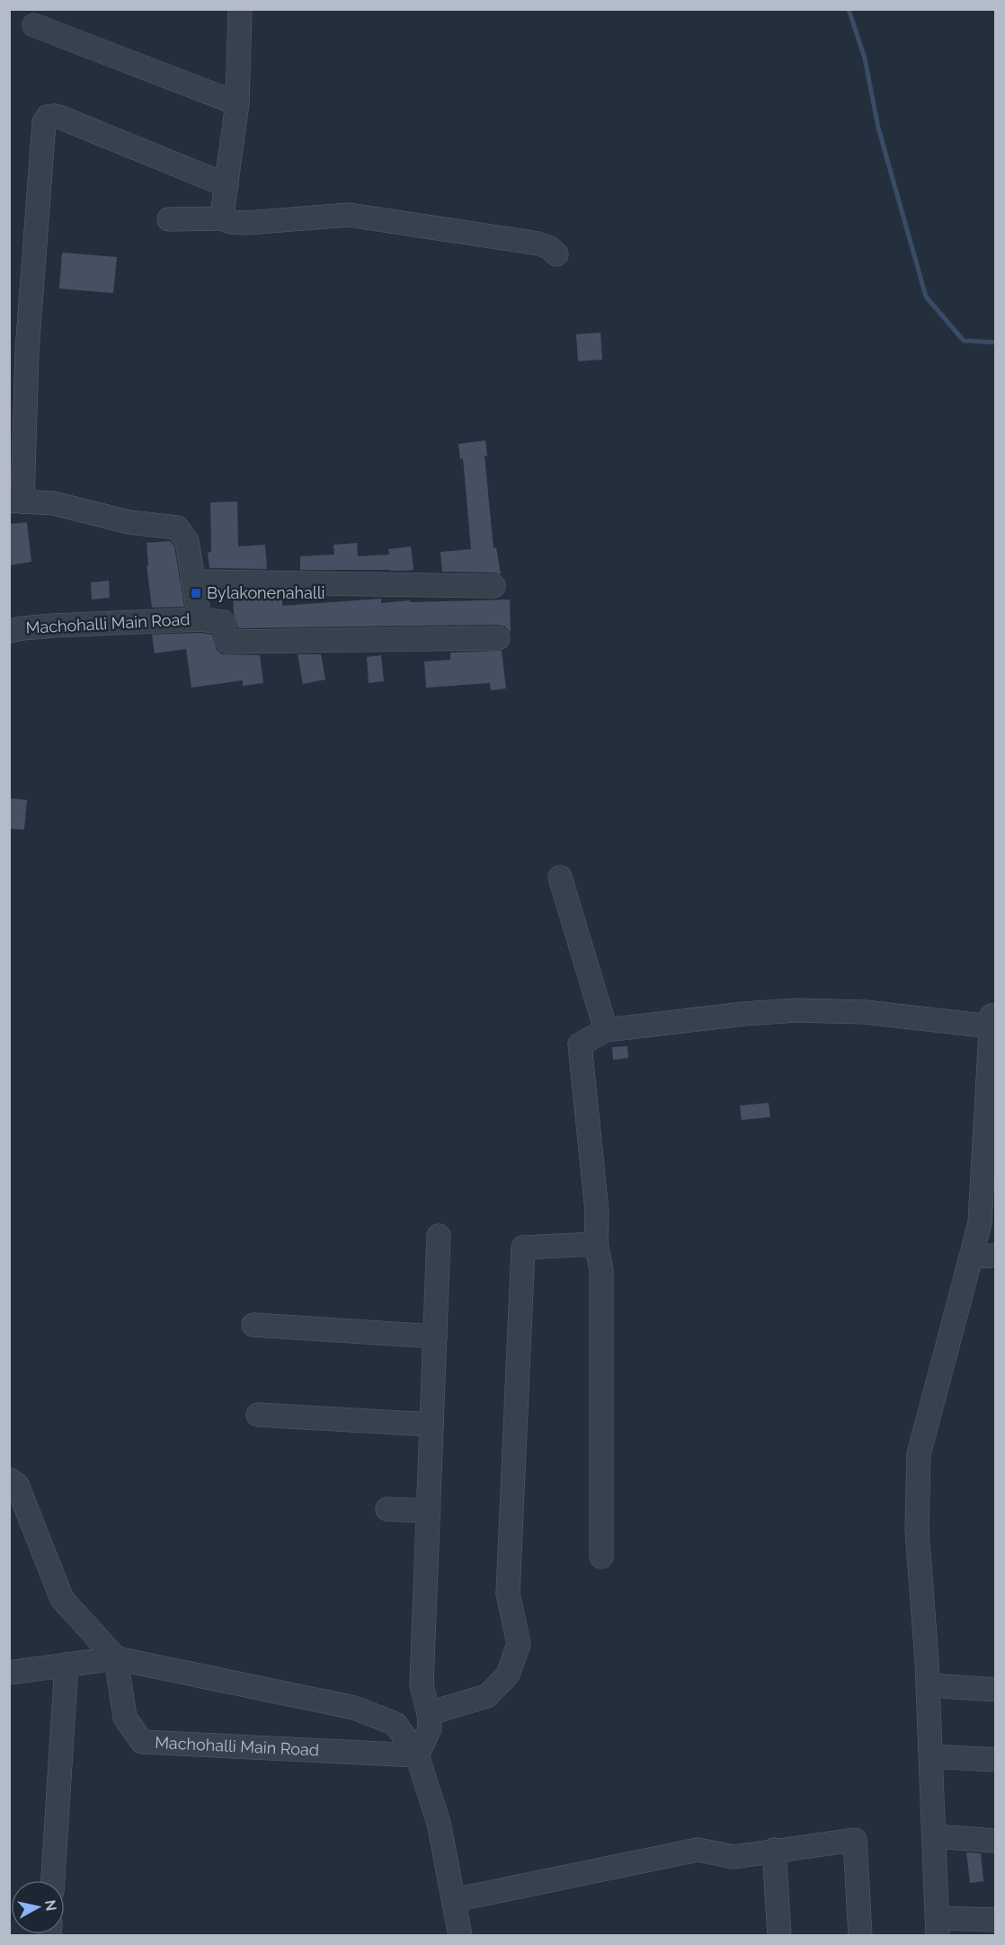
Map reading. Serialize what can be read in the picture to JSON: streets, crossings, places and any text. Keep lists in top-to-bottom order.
{
  "streets": {
    "street": ["Machohalli Main Road"]
  },
  "places": {
    "transit": ["Bylakonenahalli"]
  },
  "north": "right"
}
